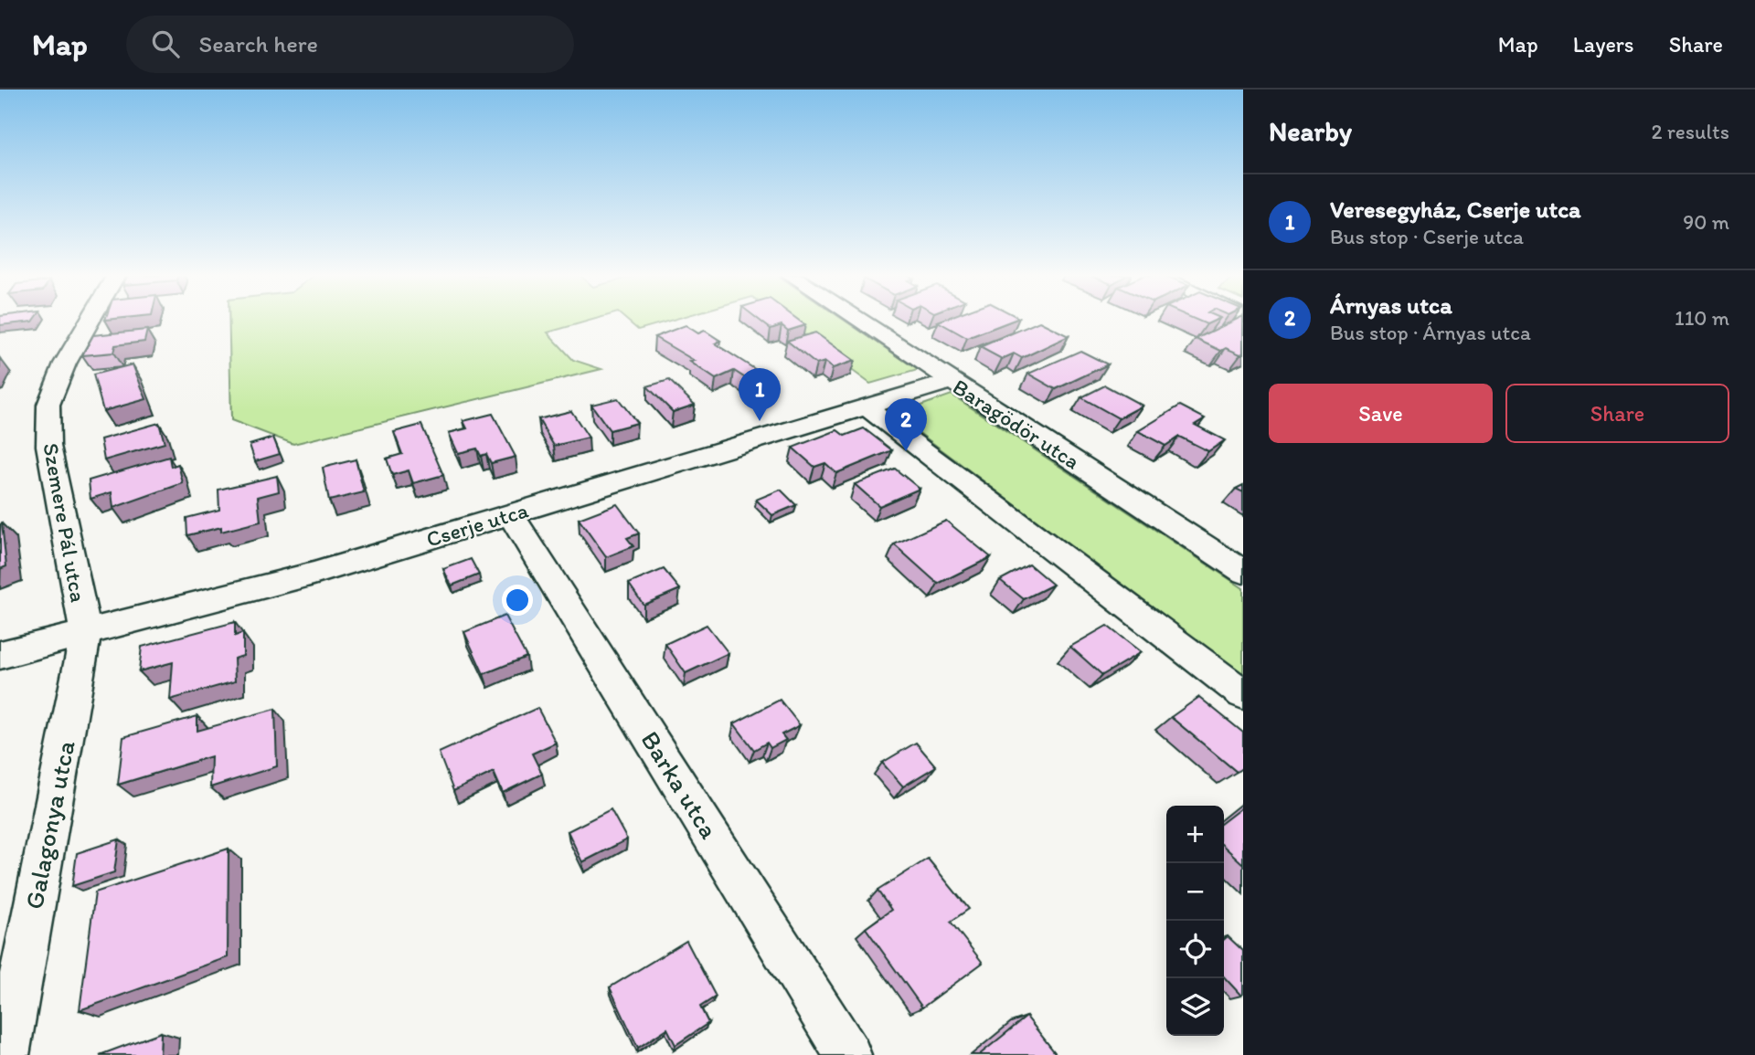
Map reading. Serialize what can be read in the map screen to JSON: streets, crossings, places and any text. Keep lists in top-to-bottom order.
{
  "streets": {
    "street": [
      "Baragödör utca",
      "Szemere Pál utca",
      "Cserje utca",
      "Barka utca",
      "Galagonya utca"
    ]
  },
  "crossings": [
    ["Baragödör utca", "Cserje utca"],
    ["Szemere Pál utca", "Cserje utca"],
    ["Szemere Pál utca", "Galagonya utca"],
    ["Cserje utca", "Barka utca"],
    ["Cserje utca", "Galagonya utca"]
  ],
  "page": {
    "header": "Map",
    "search": "Search here",
    "nav": ["Map", "Layers", "Share"],
    "heading": ["Nearby", "2 results"],
    "list": [
      {
        "mark": "1",
        "name": "Veresegyház, Cserje utca",
        "note": "Bus stop · Cserje utca",
        "value": "90 m"
      },
      {
        "mark": "2",
        "name": "Árnyas utca",
        "note": "Bus stop · Árnyas utca",
        "value": "110 m"
      }
    ],
    "buttons": ["Save", "Share"],
    "pins": ["1", "2"],
    "map_buttons": ["+", "−"]
  }
}
